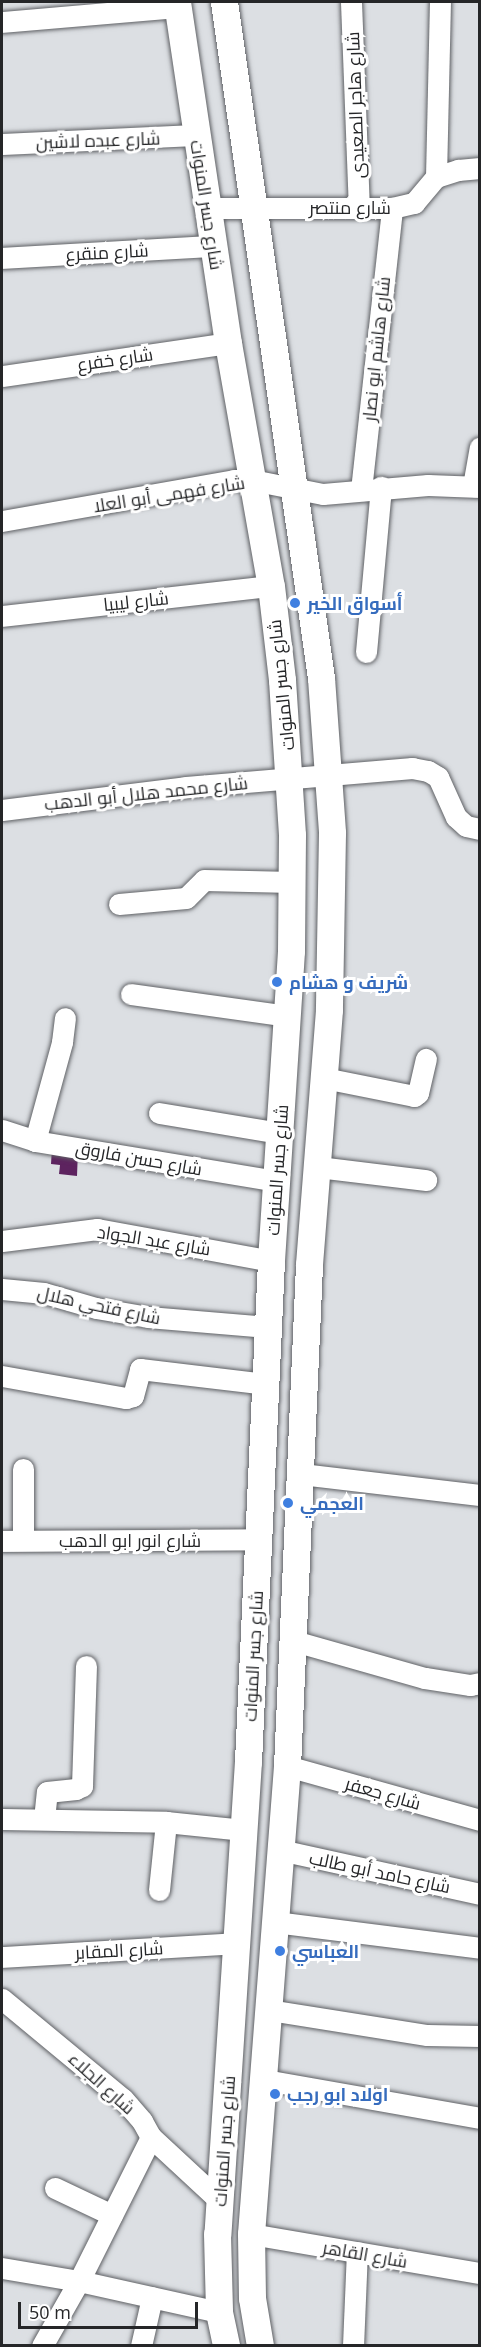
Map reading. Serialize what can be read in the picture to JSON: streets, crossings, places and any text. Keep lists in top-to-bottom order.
{
  "streets": {
    "street": [
      "شارع هاجر الصعيدى",
      "شارع عبده لاشين",
      "شارع جسر المنوات",
      "شارع منتصر",
      "شارع منقرع",
      "شارع هاشم ابو نصار",
      "شارع خفرع",
      "شارع فهمى أبو العلا",
      "شارع ليبيا",
      "شارع محمد هلال أبو الدهب",
      "شارع حسن فاروق",
      "شارع عبد الجواد",
      "شارع فتحي هلال",
      "شارع انور ابو الدهب",
      "شارع جعفر",
      "شارع حامد أبو طالب",
      "شارع المقابر",
      "شارع الجلاء",
      "شارع القاهر"
    ]
  },
  "crossings": [
    ["شارع هاجر الصعيدى", "شارع منتصر"],
    ["شارع عبده لاشين", "شارع جسر المنوات"],
    ["شارع جسر المنوات", "شارع منتصر"],
    ["شارع جسر المنوات", "شارع منقرع"],
    ["شارع جسر المنوات", "شارع خفرع"],
    ["شارع جسر المنوات", "شارع فهمى أبو العلا"],
    ["شارع جسر المنوات", "شارع ليبيا"],
    ["شارع جسر المنوات", "شارع محمد هلال أبو الدهب"],
    ["شارع جسر المنوات", "شارع حسن فاروق"],
    ["شارع جسر المنوات", "شارع عبد الجواد"],
    ["شارع جسر المنوات", "شارع فتحي هلال"],
    ["شارع جسر المنوات", "شارع انور ابو الدهب"],
    ["شارع جسر المنوات", "شارع جعفر"],
    ["شارع جسر المنوات", "شارع حامد أبو طالب"],
    ["شارع جسر المنوات", "شارع المقابر"],
    ["شارع جسر المنوات", "شارع الجلاء"],
    ["شارع جسر المنوات", "شارع القاهر"],
    ["شارع منتصر", "شارع هاشم ابو نصار"],
    ["شارع هاشم ابو نصار", "شارع فهمى أبو العلا"]
  ],
  "places": [
    "أسواق الخير",
    "شريف و هشام",
    "العجمي",
    "العباسي",
    "اولاد ابو رجب"
  ],
  "scale_bar": "50 m"
}
